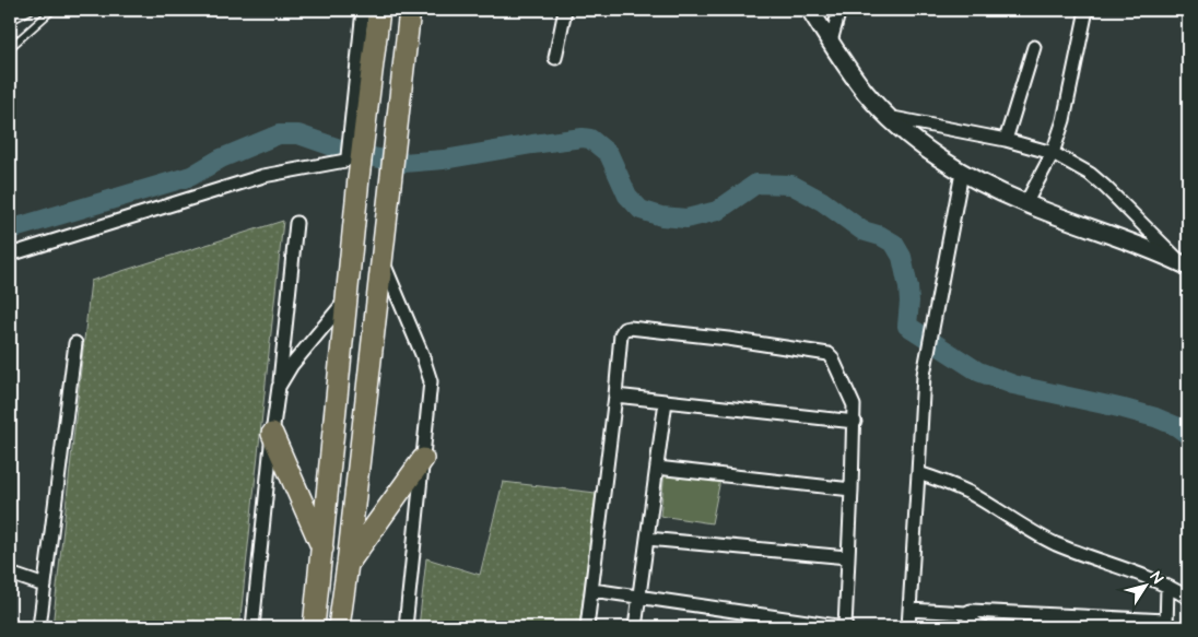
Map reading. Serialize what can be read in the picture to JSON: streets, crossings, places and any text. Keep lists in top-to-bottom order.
{
  "north": "top right"
}
